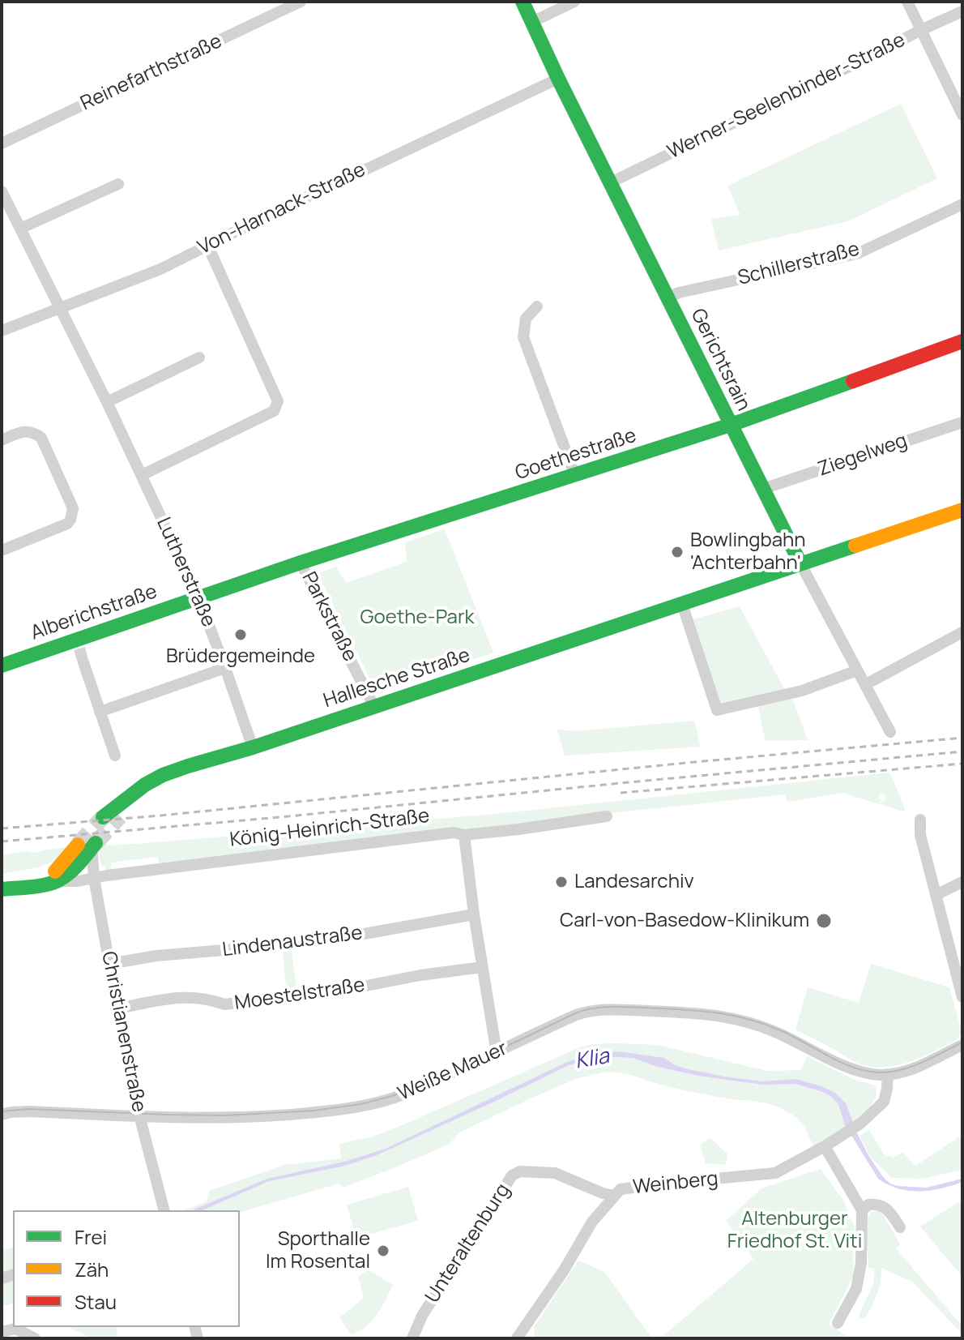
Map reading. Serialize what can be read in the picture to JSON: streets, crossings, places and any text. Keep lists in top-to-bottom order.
{
  "streets": {
    "street": [
      "Reinefarthstraße",
      "Werner-Seelenbinder-Straße",
      "Von-Harnack-Straße",
      "Schillerstraße",
      "Gerichtsrain",
      "Goethestraße",
      "Ziegelweg",
      "Lutherstraße",
      "Alberichstraße",
      "Parkstraße",
      "Hallesche Straße",
      "König-Heinrich-Straße",
      "Lindenaustraße",
      "Moestelstraße",
      "Christianenstraße",
      "Weiße Mauer",
      "Weinberg",
      "Unteraltenburg"
    ]
  },
  "crossings": [
    ["Werner-Seelenbinder-Straße", "Gerichtsrain"],
    ["Von-Harnack-Straße", "Gerichtsrain"],
    ["Von-Harnack-Straße", "Lutherstraße"],
    ["Schillerstraße", "Gerichtsrain"],
    ["Gerichtsrain", "Goethestraße"],
    ["Gerichtsrain", "Ziegelweg"],
    ["Gerichtsrain", "Hallesche Straße"],
    ["Goethestraße", "Lutherstraße"],
    ["Goethestraße", "Alberichstraße"],
    ["Goethestraße", "Parkstraße"],
    ["Lutherstraße", "Alberichstraße"],
    ["Lutherstraße", "Hallesche Straße"],
    ["Parkstraße", "Hallesche Straße"],
    ["König-Heinrich-Straße", "Christianenstraße"],
    ["Lindenaustraße", "Christianenstraße"],
    ["Moestelstraße", "Christianenstraße"],
    ["Christianenstraße", "Weiße Mauer"],
    ["Weiße Mauer", "Weinberg"],
    ["Weinberg", "Unteraltenburg"]
  ],
  "water": ["Klia"],
  "parks": ["Goethe-Park", "Altenburger Friedhof St. Viti"],
  "places": [
    "Bowlingbahn 'Achterbahn'",
    "Brüdergemeinde",
    "Landesarchiv",
    "Carl-von-Basedow-Klinikum",
    "Sporthalle Im Rosental"
  ],
  "legend": ["Frei", "Zäh", "Stau"]
}
